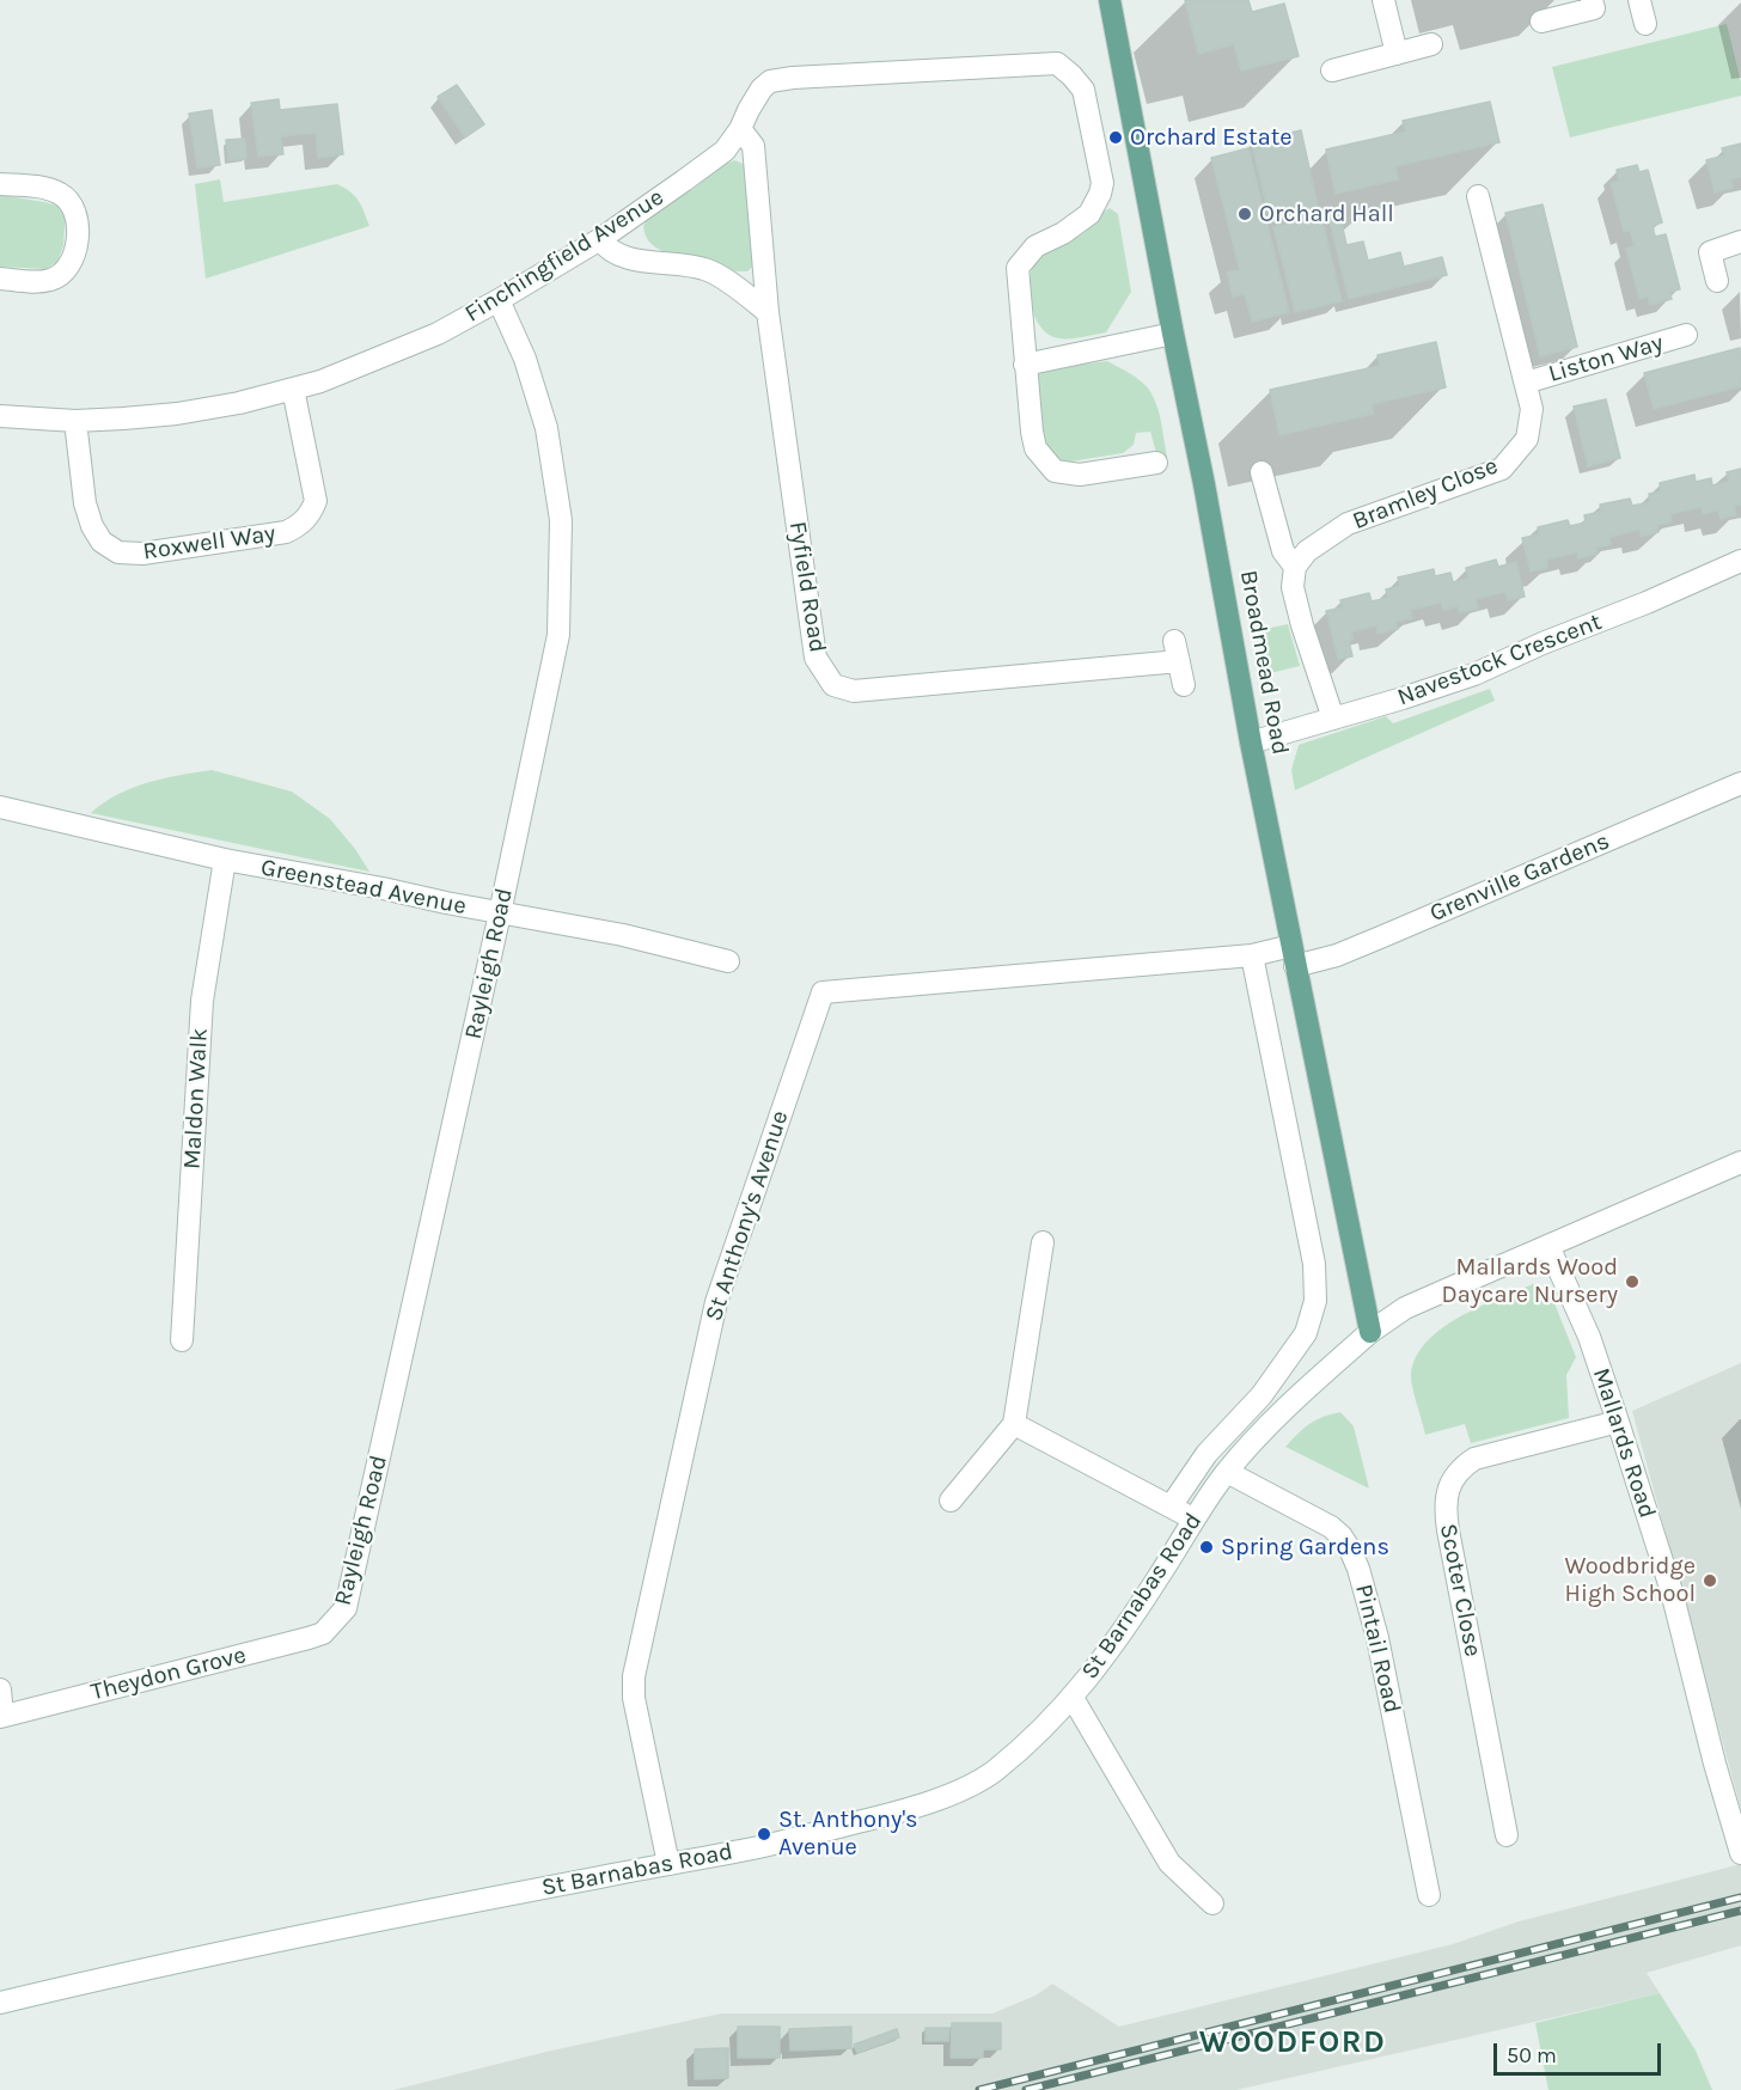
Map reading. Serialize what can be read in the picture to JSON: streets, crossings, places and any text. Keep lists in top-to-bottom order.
{
  "streets": {
    "main road": ["Broadmead Road"],
    "street": [
      "Finchingfield Avenue",
      "Liston Way",
      "Bramley Close",
      "Roxwell Way",
      "Fyfield Road",
      "Navestock Crescent",
      "Grenville Gardens",
      "Greenstead Avenue",
      "Rayleigh Road",
      "Maldon Walk",
      "St Anthony's Avenue",
      "Mallards Road",
      "Scoter Close",
      "St Barnabas Road",
      "Pintail Road",
      "Theydon Grove"
    ]
  },
  "crossings": [
    ["Finchingfield Avenue", "Roxwell Way"],
    ["Finchingfield Avenue", "Fyfield Road"],
    ["Finchingfield Avenue", "Rayleigh Road"],
    ["Liston Way", "Bramley Close"],
    ["Navestock Crescent", "Broadmead Road"],
    ["Broadmead Road", "Grenville Gardens"],
    ["Broadmead Road", "St Anthony's Avenue"],
    ["Broadmead Road", "St Barnabas Road"],
    ["Grenville Gardens", "St Anthony's Avenue"],
    ["Greenstead Avenue", "Rayleigh Road"],
    ["Greenstead Avenue", "Maldon Walk"],
    ["Rayleigh Road", "Theydon Grove"],
    ["St Anthony's Avenue", "St Barnabas Road"],
    ["Mallards Road", "Scoter Close"],
    ["Mallards Road", "St Barnabas Road"],
    ["St Barnabas Road", "Pintail Road"]
  ],
  "districts": ["WOODFORD"],
  "places": [
    "Orchard Estate",
    "Orchard Hall",
    "Mallards Wood Daycare Nursery",
    "Spring Gardens",
    "Woodbridge High School",
    "St. Anthony's Avenue"
  ],
  "scale_bar": "50 m"
}
